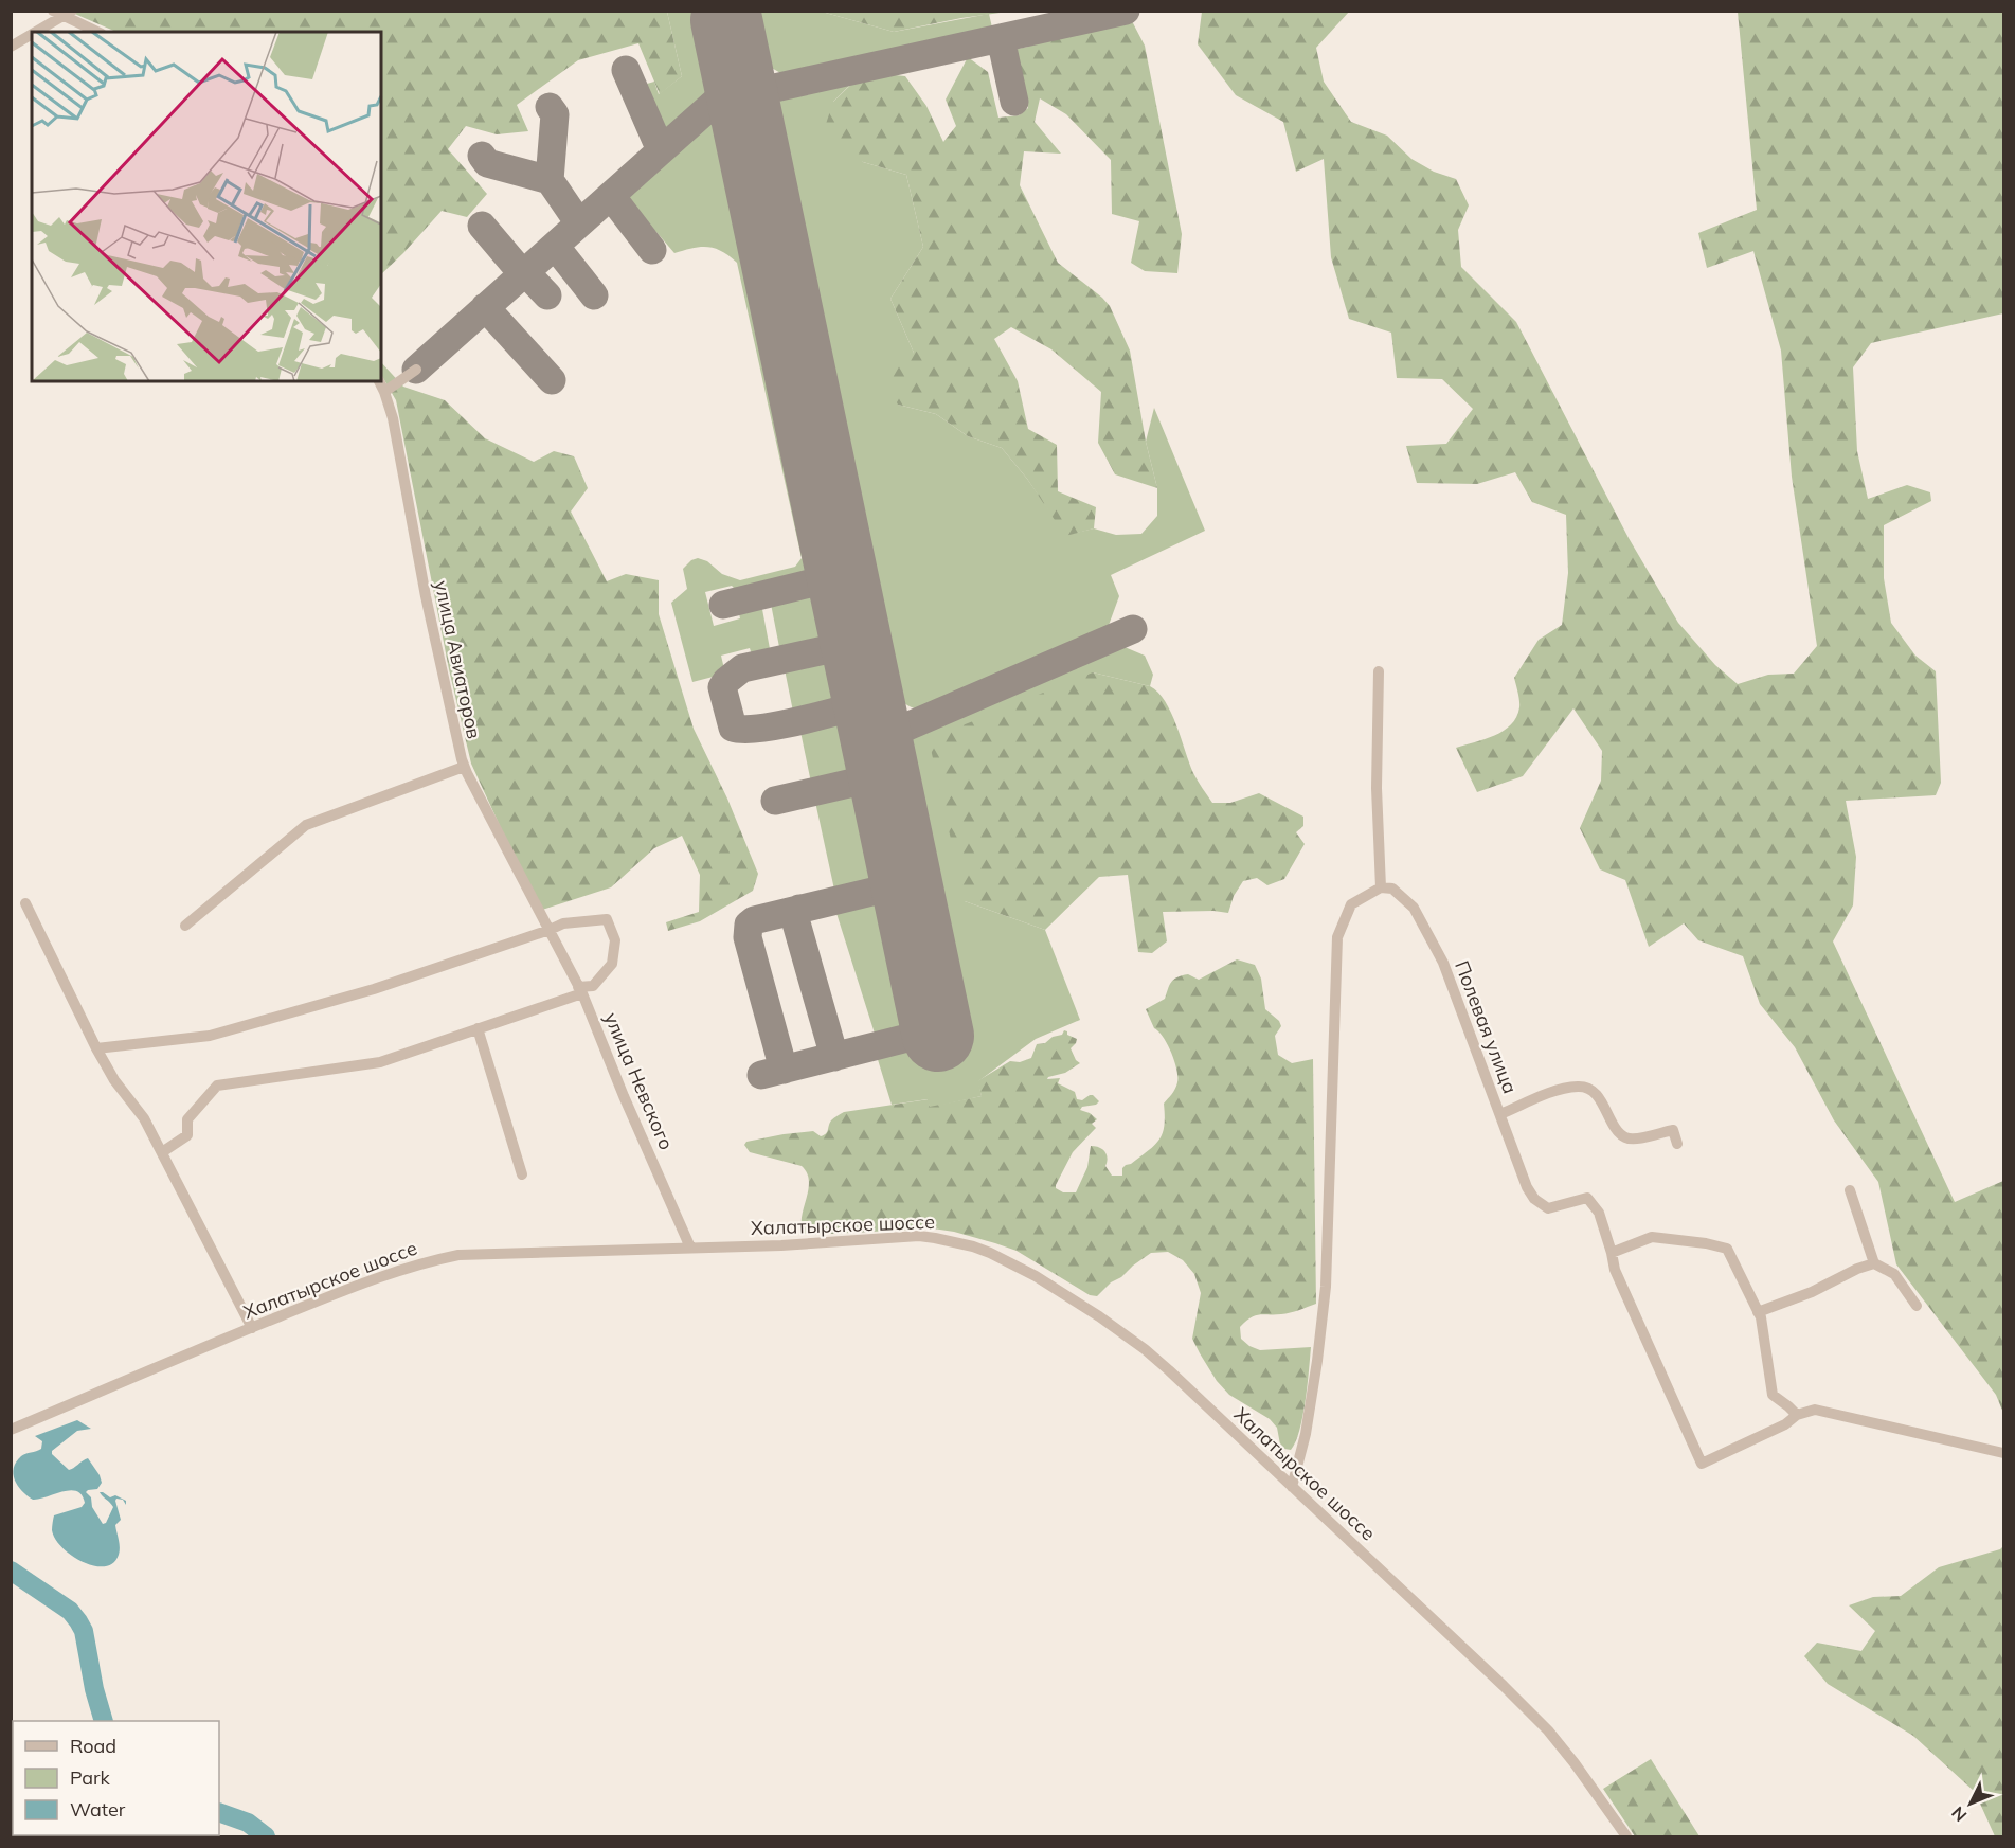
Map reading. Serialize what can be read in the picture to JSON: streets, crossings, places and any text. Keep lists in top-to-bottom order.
{
  "streets": {
    "street": [
      "улица Авиаторов",
      "Полевая улица",
      "улица Невского",
      "Халатырское шоссе"
    ]
  },
  "crossings": [
    ["улица Авиаторов", "улица Невского"],
    ["улица Невского", "Халатырское шоссе"]
  ],
  "legend": ["Road", "Park", "Water"],
  "north": "bottom left"
}
